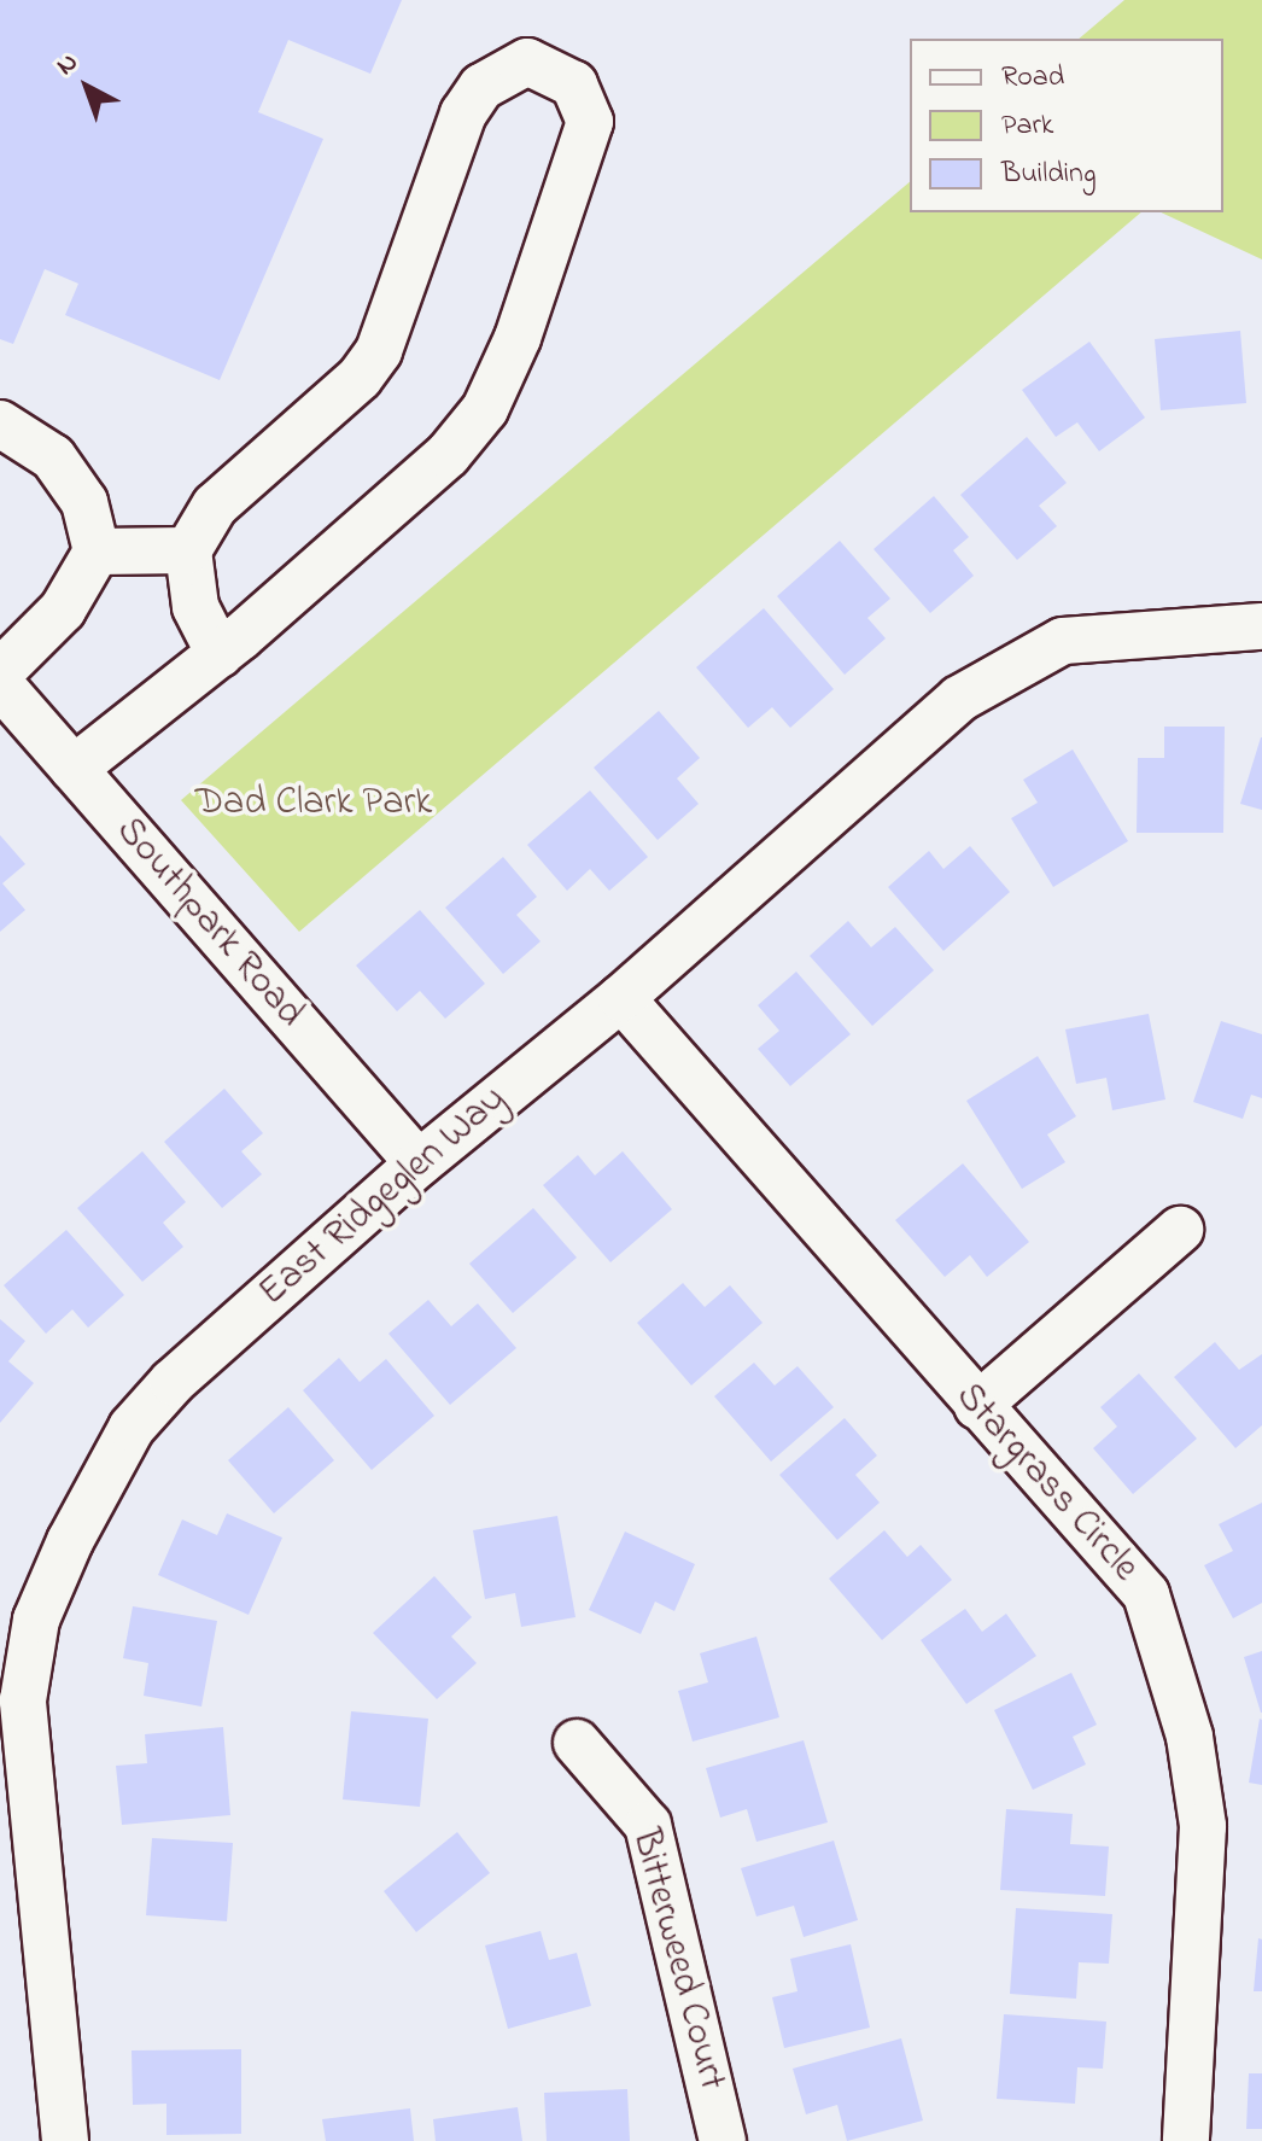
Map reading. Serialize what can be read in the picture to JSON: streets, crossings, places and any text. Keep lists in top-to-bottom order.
{
  "streets": {
    "street": [
      "Southpark Road",
      "East Ridgeglen Way",
      "Stargrass Circle",
      "Bitterweed Court"
    ]
  },
  "crossings": [
    ["Southpark Road", "East Ridgeglen Way"],
    ["East Ridgeglen Way", "Stargrass Circle"]
  ],
  "parks": ["Dad Clark Park"],
  "legend": ["Road", "Park", "Building"],
  "north": "top left"
}
